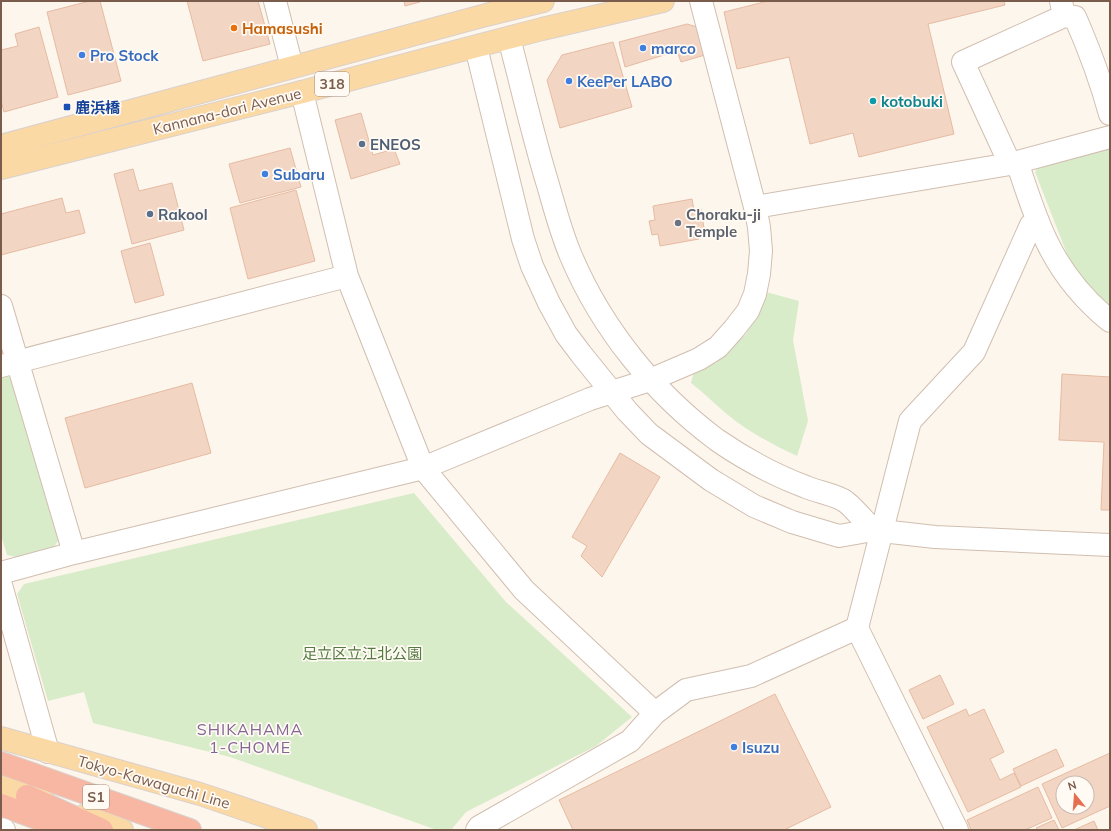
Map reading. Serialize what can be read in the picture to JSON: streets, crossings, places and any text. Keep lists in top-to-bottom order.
{
  "streets": {
    "highway": ["S1"],
    "main road": ["318", "Kannana-dori Avenue", "Tokyo-Kawaguchi Line"]
  },
  "districts": ["SHIKAHAMA 1-CHOME"],
  "parks": ["足立区立江北公園"],
  "places": {
    "other": [
      "Hamasushi",
      "marco",
      "Pro Stock",
      "KeePer LABO",
      "kotobuki",
      "ENEOS",
      "Subaru",
      "Rakool",
      "Choraku-ji Temple",
      "Isuzu"
    ],
    "transit": ["鹿浜橋"]
  },
  "north": "top"
}
